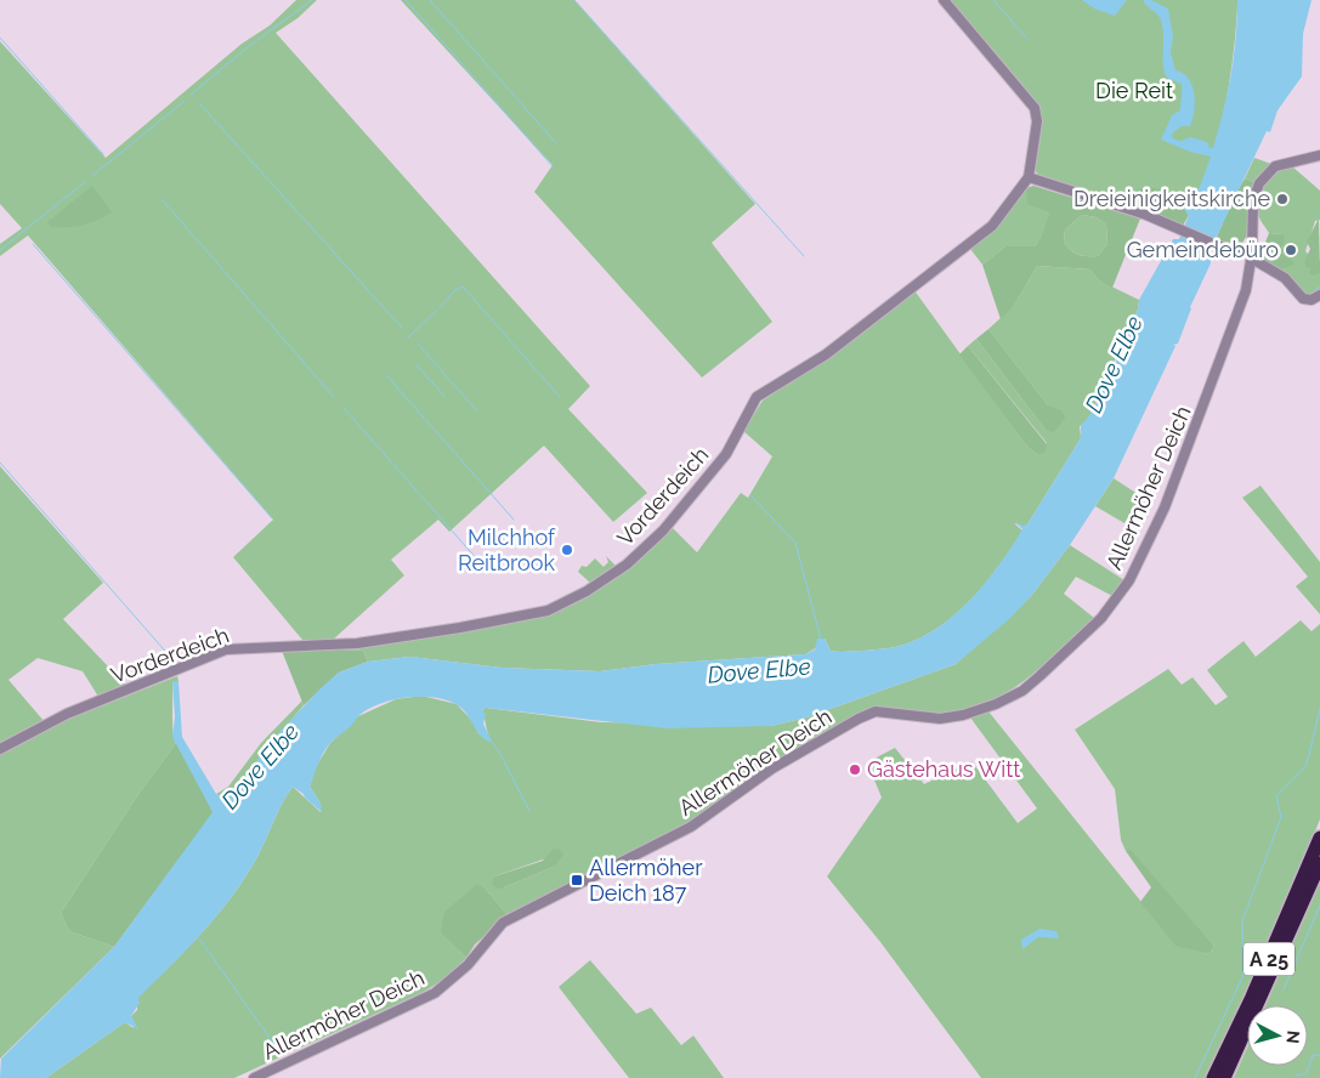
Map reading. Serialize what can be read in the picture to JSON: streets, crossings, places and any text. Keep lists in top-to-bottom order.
{
  "streets": {
    "highway": ["A 25"],
    "street": ["Allermöher Deich", "Vorderdeich"]
  },
  "water": ["Dove Elbe"],
  "parks": ["Die Reit"],
  "places": {
    "other": [
      "Dreieinigkeitskirche",
      "Gemeindebüro",
      "Milchhof Reitbrook",
      "Gästehaus Witt"
    ],
    "transit": ["Allermöher Deich 187"]
  },
  "north": "right"
}
